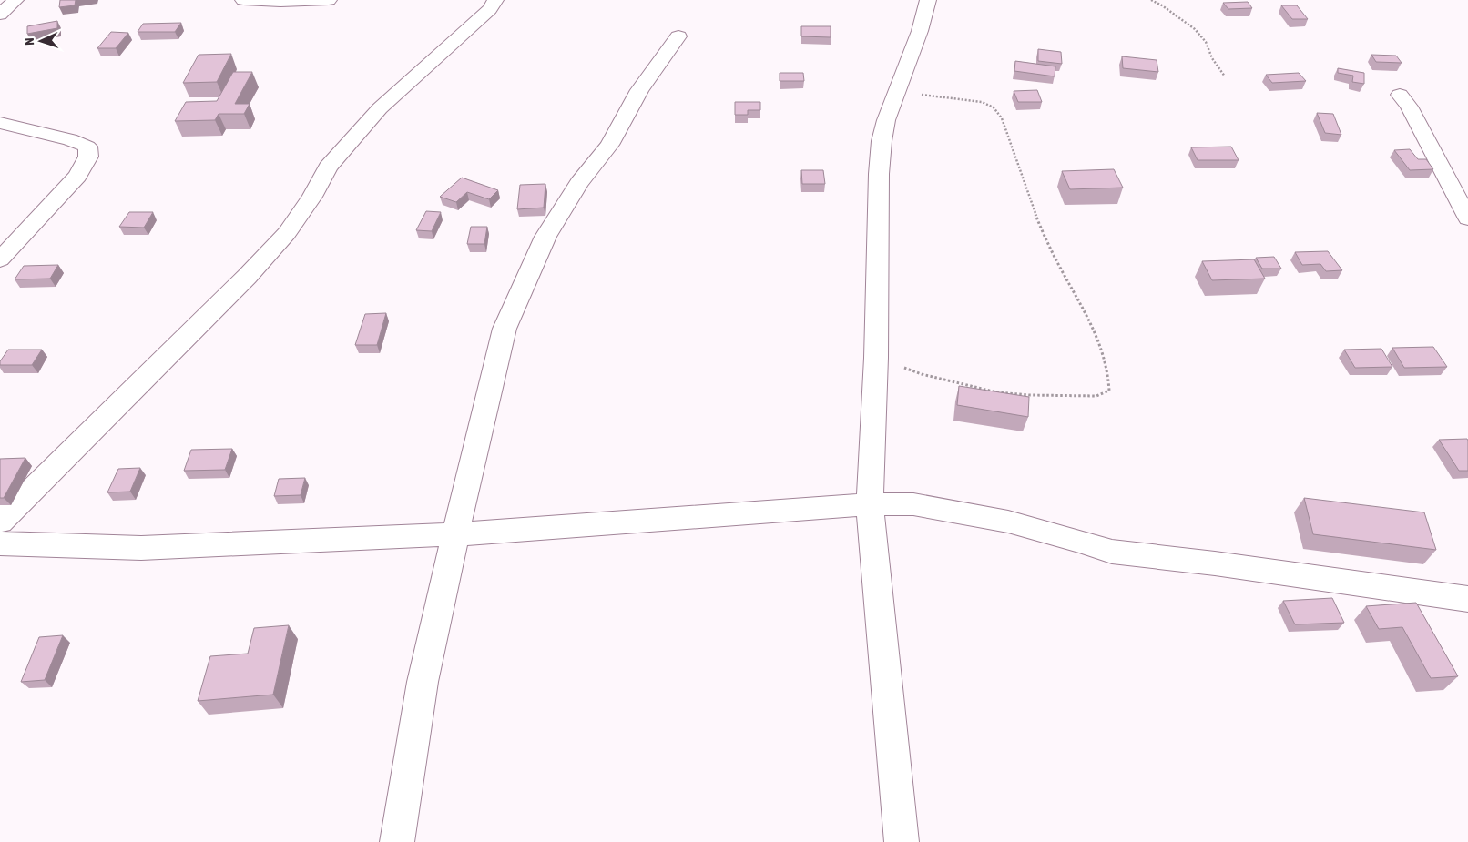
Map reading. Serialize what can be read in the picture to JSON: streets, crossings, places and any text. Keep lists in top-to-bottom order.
{
  "north": "left"
}
